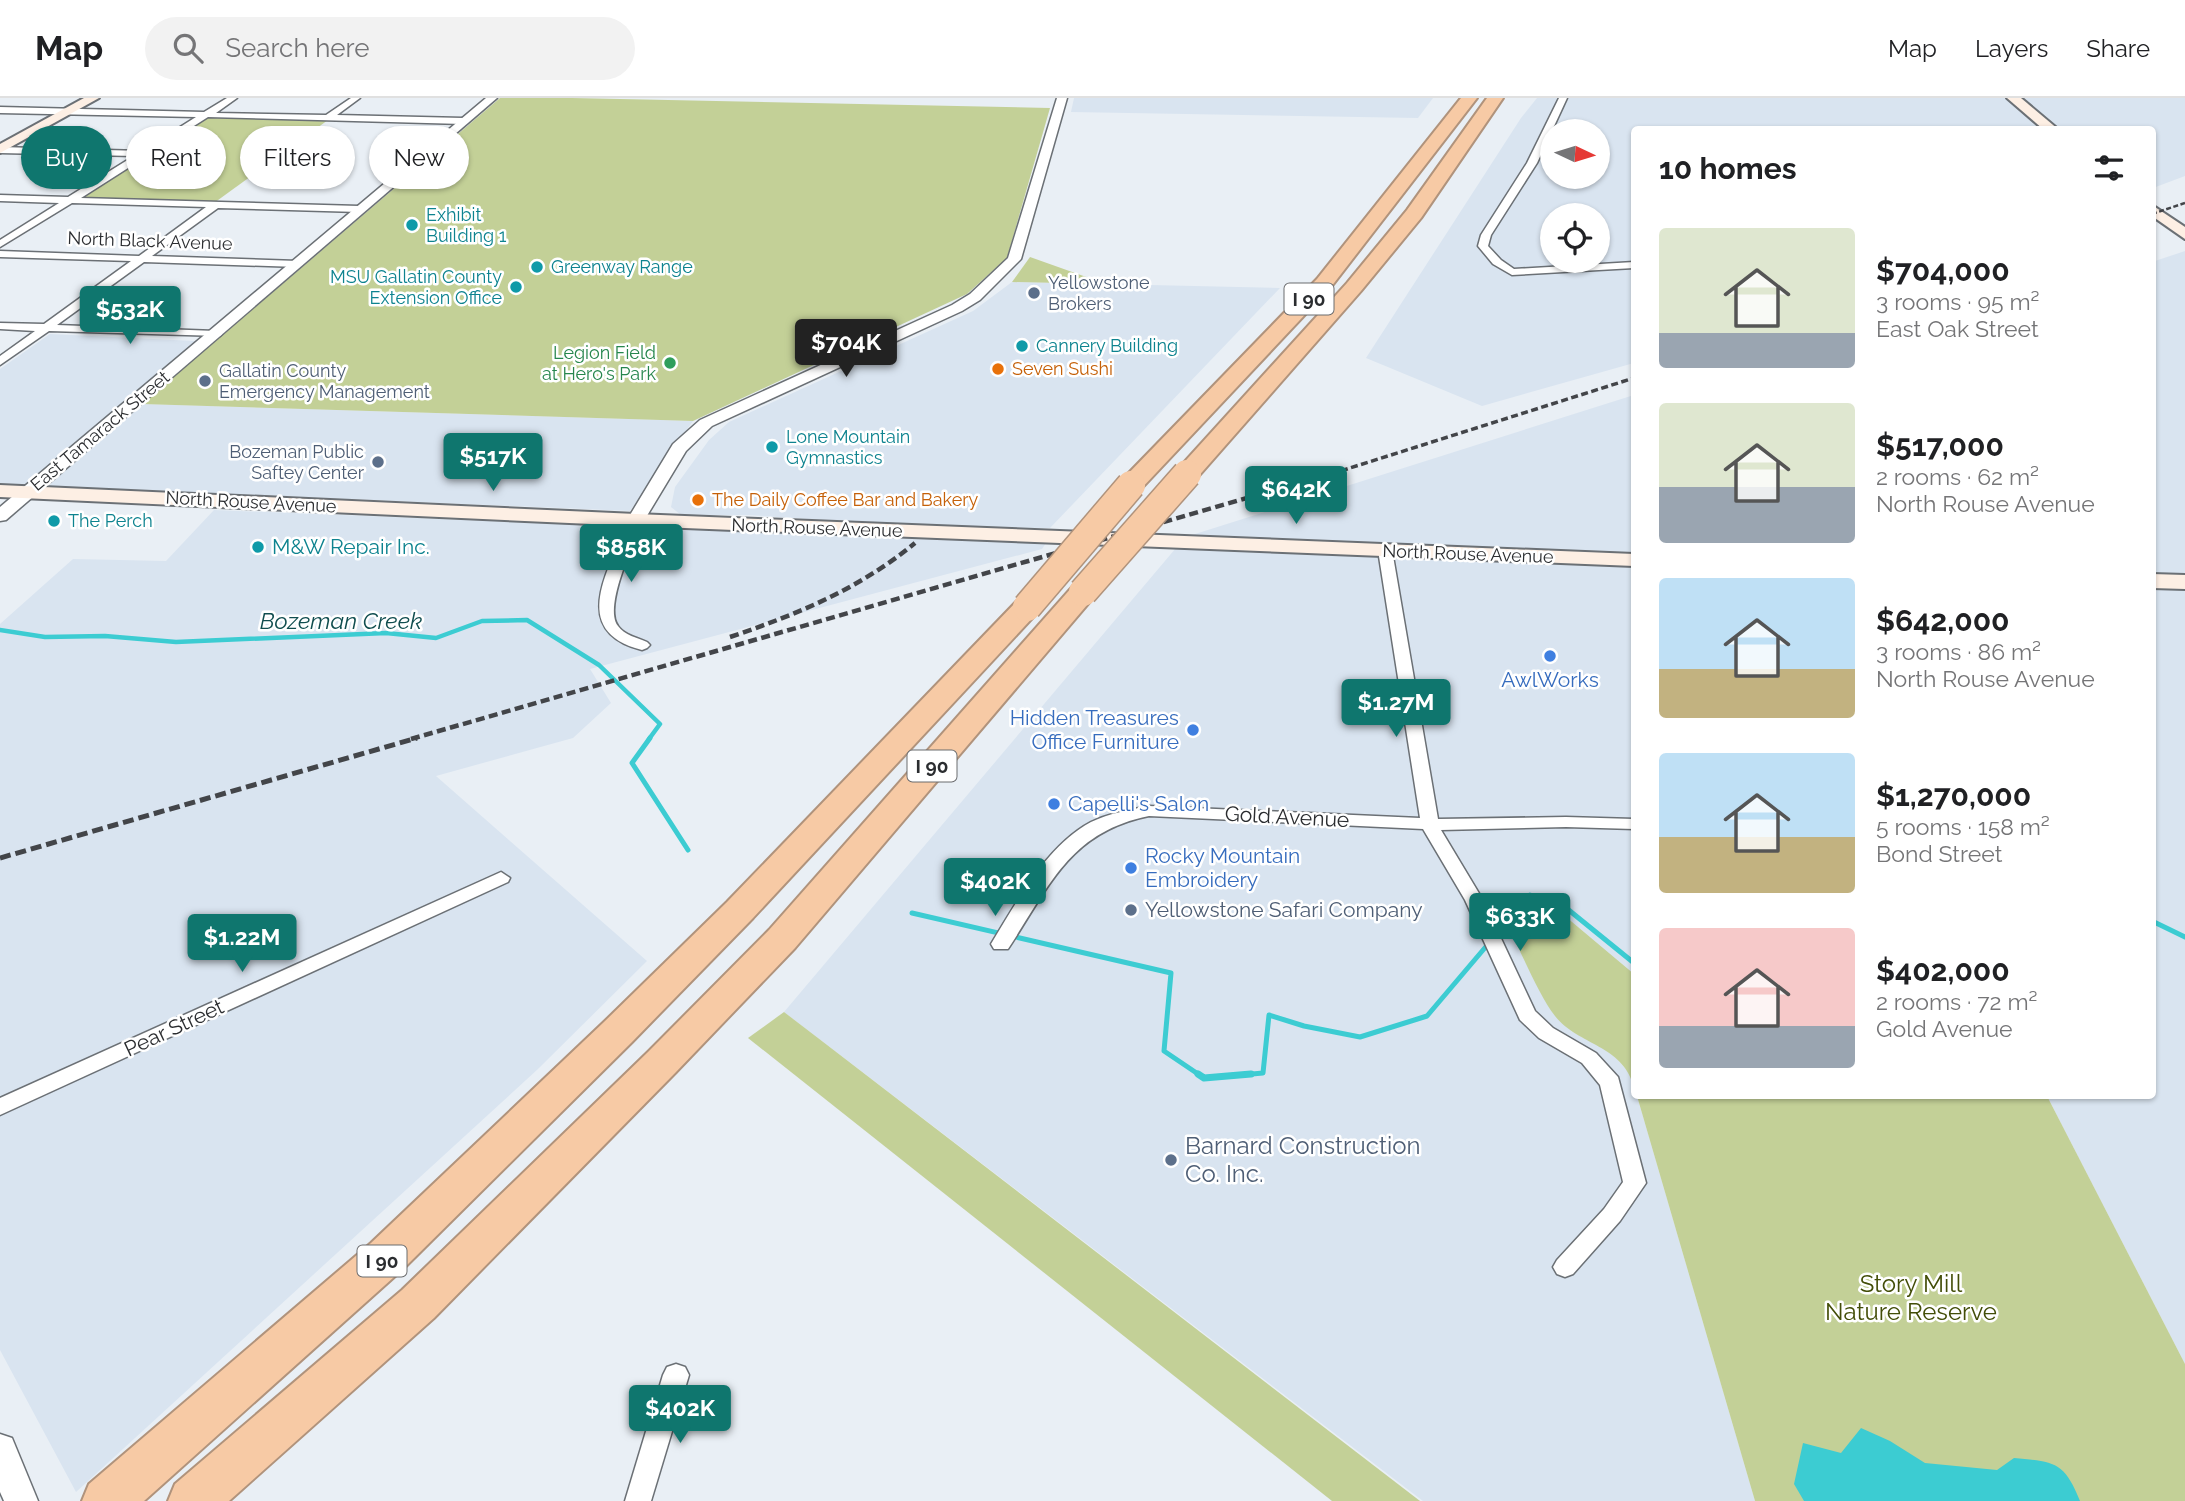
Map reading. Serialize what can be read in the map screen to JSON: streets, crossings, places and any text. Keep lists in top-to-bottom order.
{
  "streets": {
    "highway": ["I 90"],
    "main road": ["North Rouse Avenue"],
    "street": [
      "North Black Avenue",
      "East Tamarack Street",
      "Gold Avenue",
      "Pear Street"
    ]
  },
  "crossings": [
    ["North Black Avenue", "East Tamarack Street"],
    ["East Tamarack Street", "North Rouse Avenue"]
  ],
  "water": ["Bozeman Creek"],
  "parks": ["Story Mill Nature Reserve"],
  "places": [
    "Exhibit Building 1",
    "Greenway Range",
    "MSU Gallatin County Extension Office",
    "Yellowstone Brokers",
    "Cannery Building",
    "Legion Field at Hero's Park",
    "Seven Sushi",
    "Gallatin County Emergency Management",
    "Lone Mountain Gymnastics",
    "Bozeman Public Saftey Center",
    "The Daily Coffee Bar and Bakery",
    "The Perch",
    "M&W Repair Inc.",
    "AwlWorks",
    "Hidden Treasures Office Furniture",
    "Capelli's Salon",
    "Rocky Mountain Embroidery",
    "Yellowstone Safari Company",
    "Barnard Construction Co. Inc."
  ],
  "north": "right",
  "page": {
    "header": "Map",
    "search": "Search here",
    "nav": ["Map", "Layers", "Share"],
    "chip": [
      "Buy",
      "Rent",
      "Filters",
      "New"
    ],
    "heading": "10 homes",
    "list": [
      {
        "name": "$704,000",
        "note": "3 rooms · 95 m² · East Oak Street"
      },
      {
        "name": "$517,000",
        "note": "2 rooms · 62 m² · North Rouse Avenue"
      },
      {
        "name": "$642,000",
        "note": "3 rooms · 86 m² · North Rouse Avenue"
      },
      {
        "name": "$1,270,000",
        "note": "5 rooms · 158 m² · Bond Street"
      },
      {
        "name": "$402,000",
        "note": "2 rooms · 72 m² · Gold Avenue"
      }
    ],
    "price": [
      "$532K",
      "$704K",
      "$517K",
      "$642K",
      "$858K",
      "$1.27M",
      "$402K",
      "$633K",
      "$1.22M",
      "$402K"
    ]
  }
}
